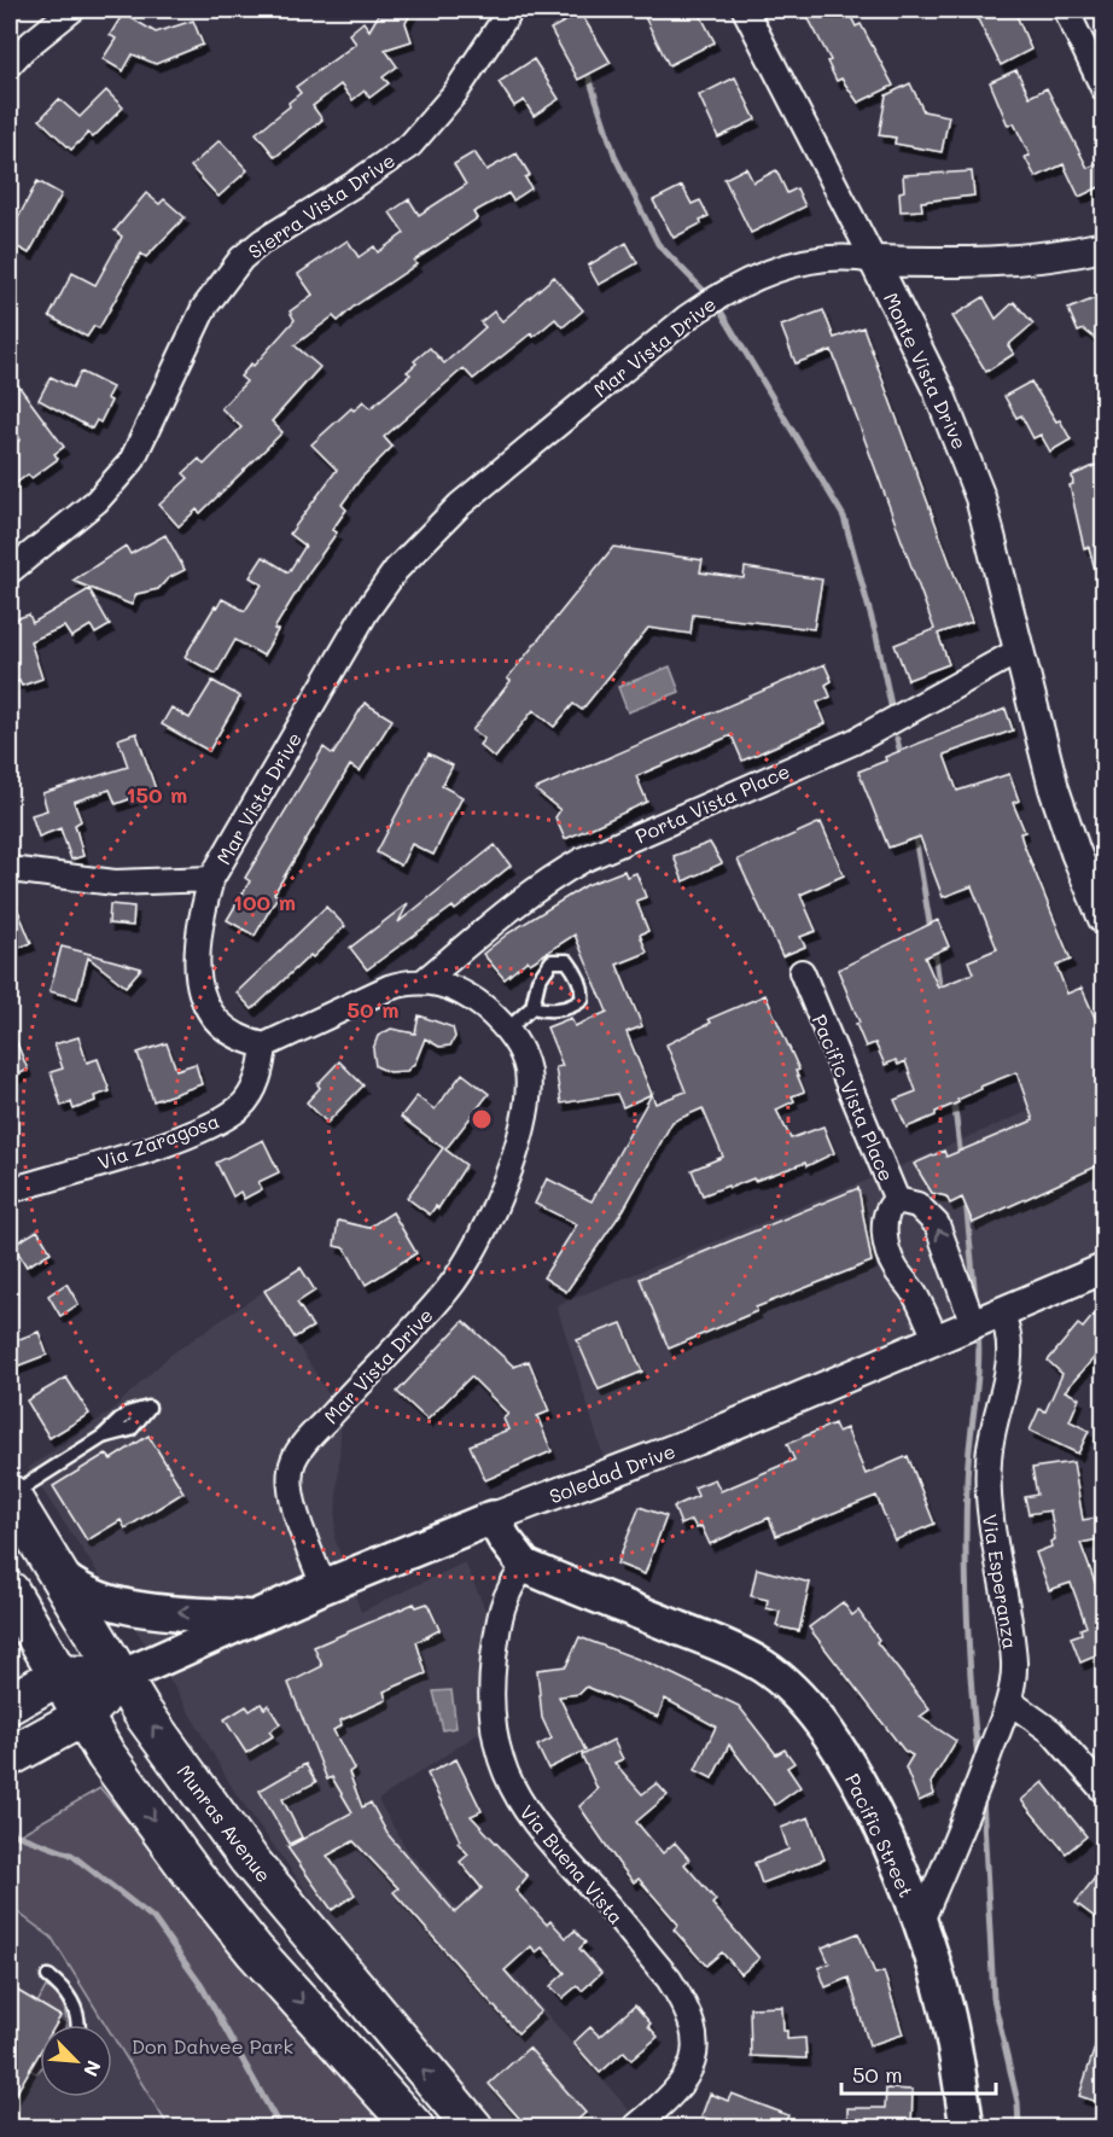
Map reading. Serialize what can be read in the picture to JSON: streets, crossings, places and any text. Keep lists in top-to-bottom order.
{
  "streets": {
    "main road": ["Soledad Drive", "Munras Avenue", "Pacific Street"],
    "street": [
      "Sierra Vista Drive",
      "Mar Vista Drive",
      "Monte Vista Drive",
      "Porta Vista Place",
      "Pacific Vista Place",
      "Via Zaragosa",
      "Via Esperanza",
      "Via Buena Vista"
    ]
  },
  "crossings": [
    ["Mar Vista Drive", "Monte Vista Drive"],
    ["Mar Vista Drive", "Porta Vista Place"],
    ["Mar Vista Drive", "Via Zaragosa"],
    ["Mar Vista Drive", "Soledad Drive"],
    ["Monte Vista Drive", "Porta Vista Place"],
    ["Pacific Vista Place", "Soledad Drive"],
    ["Soledad Drive", "Via Esperanza"],
    ["Soledad Drive", "Munras Avenue"],
    ["Via Esperanza", "Pacific Street"],
    ["Pacific Street", "Via Buena Vista"]
  ],
  "parks": ["Don Dahvee Park"],
  "scale_bar": "50 m",
  "north": "bottom right",
  "rings": ["150 m", "100 m", "50 m"]
}
